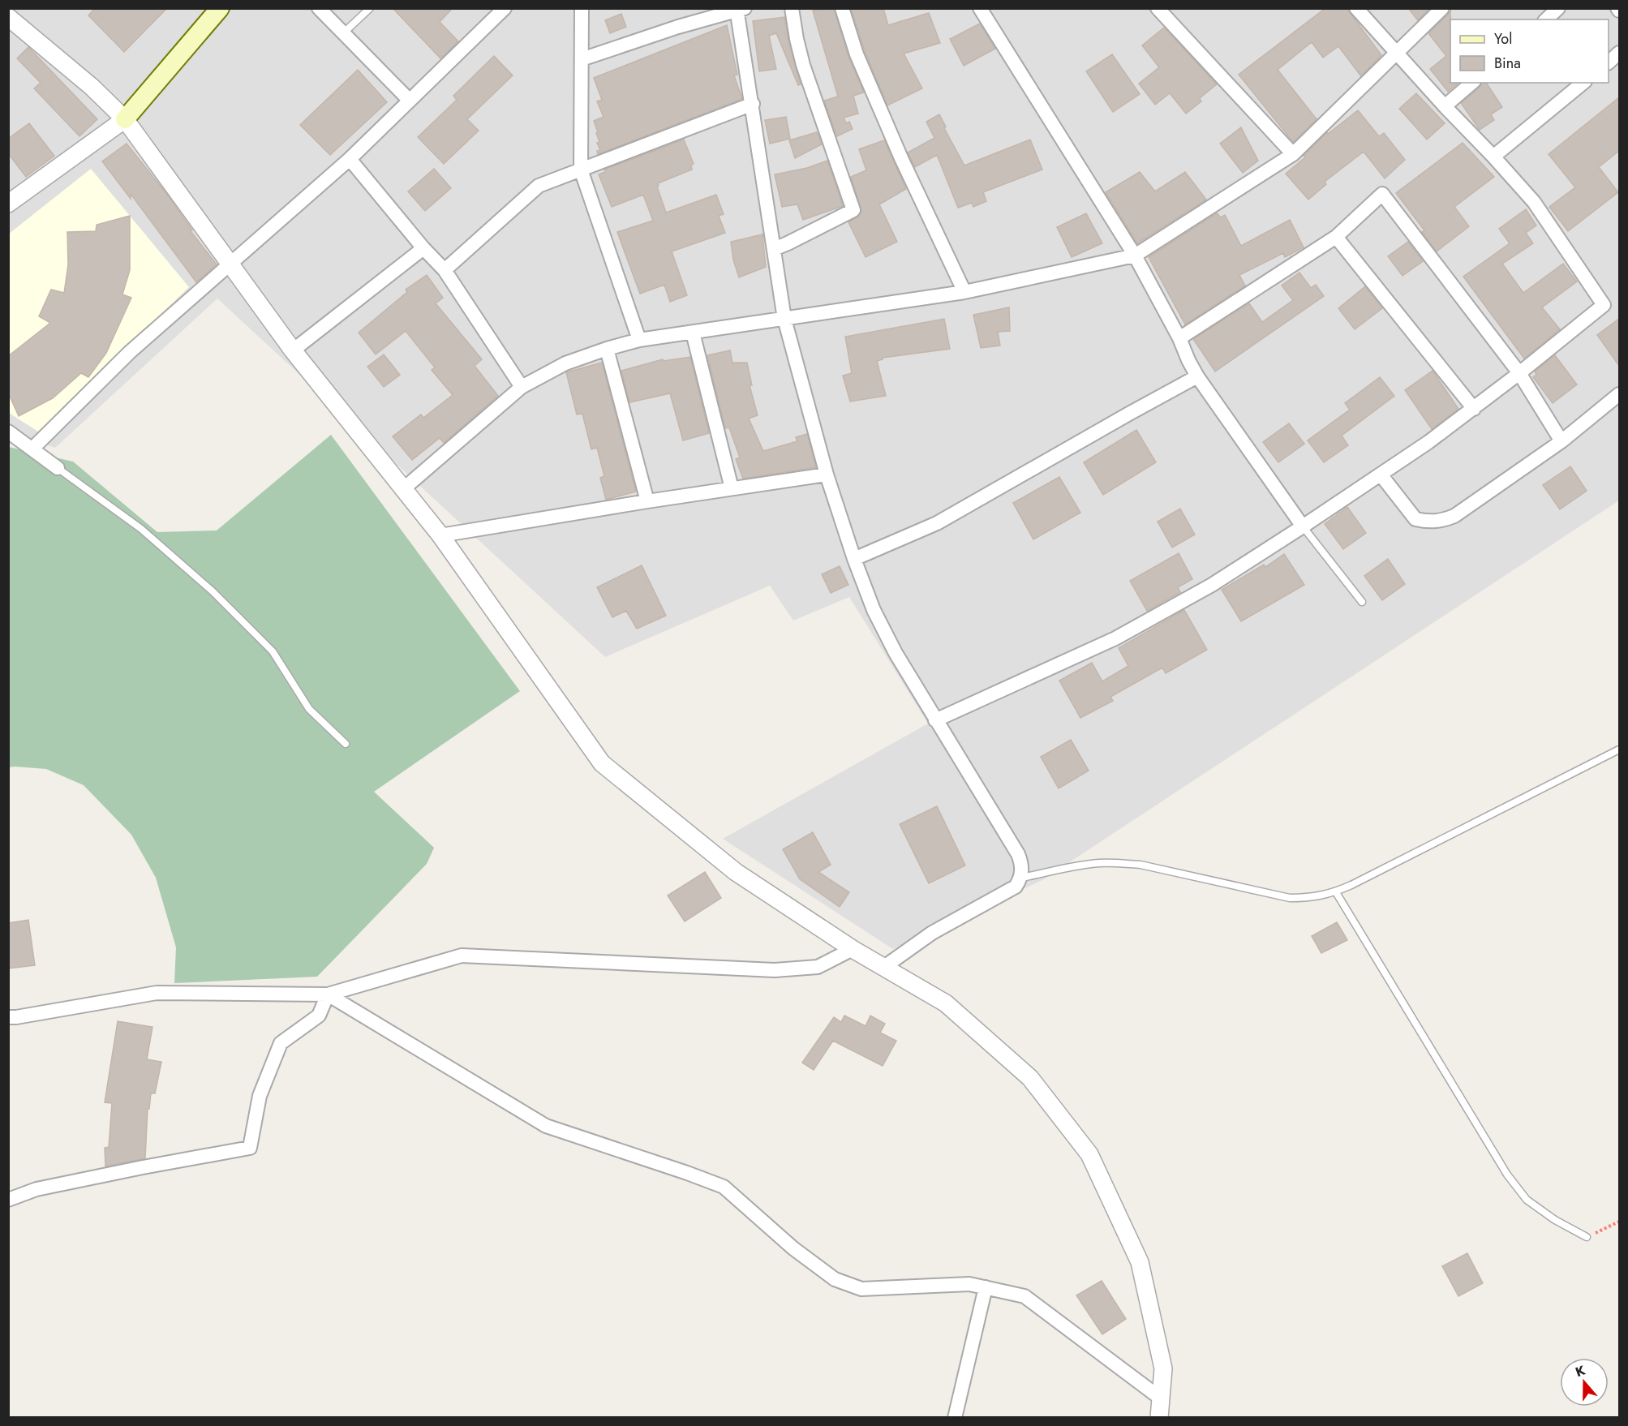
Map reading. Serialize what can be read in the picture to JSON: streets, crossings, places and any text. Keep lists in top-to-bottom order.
{
  "legend": ["Yol", "Bina"],
  "north": "top"
}
